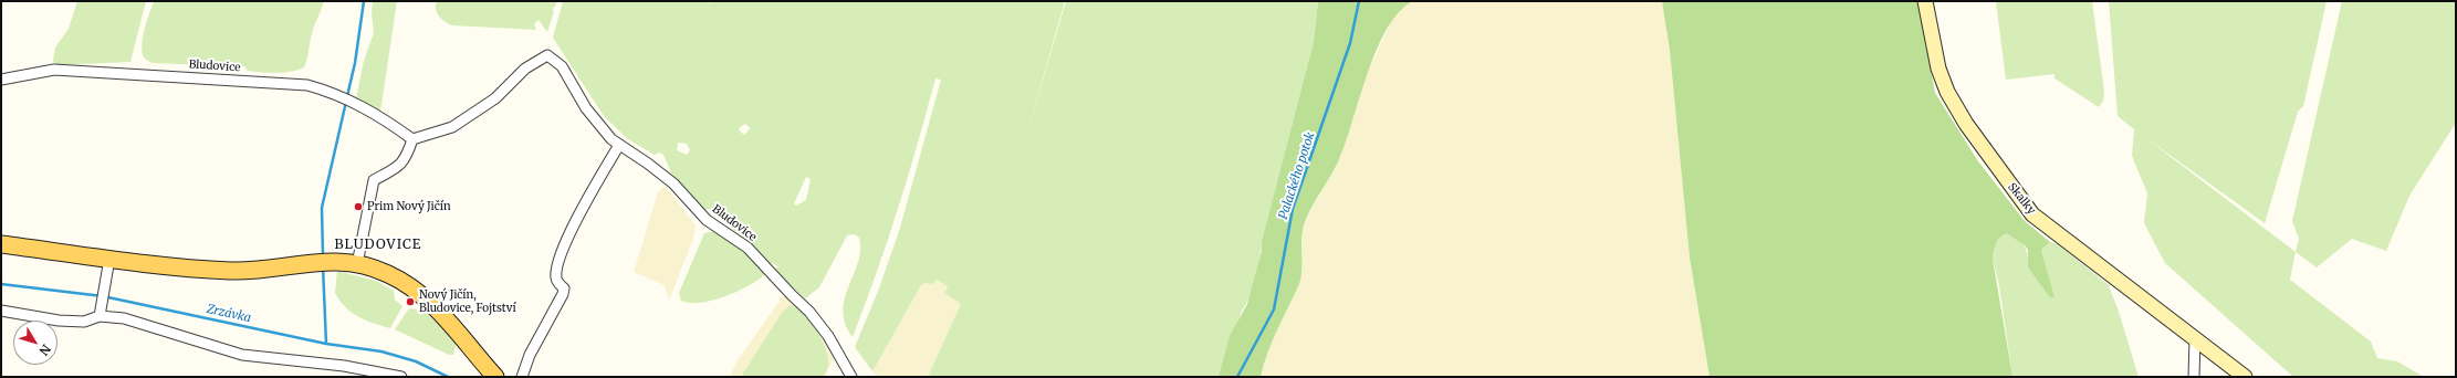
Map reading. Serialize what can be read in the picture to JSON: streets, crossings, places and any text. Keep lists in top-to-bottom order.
{
  "streets": {
    "street": ["Bludovice", "Skalky"]
  },
  "districts": ["BLUDOVICE"],
  "water": ["Palackého potok", "Zrzávka"],
  "places": ["Prim Nový Jičín", "Nový Jičín, Bludovice, Fojtství"],
  "north": "bottom right"
}
